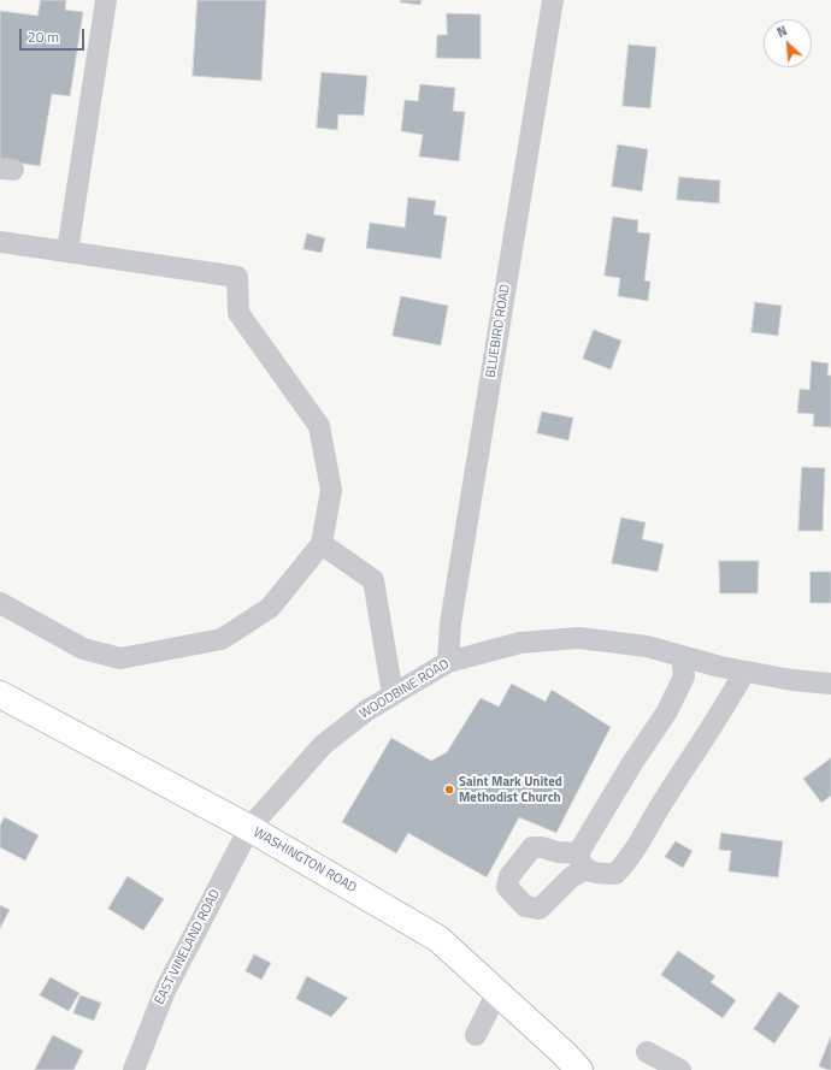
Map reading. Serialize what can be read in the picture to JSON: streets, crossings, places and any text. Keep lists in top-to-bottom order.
{
  "streets": {
    "main road": ["WASHINGTON ROAD"],
    "street": ["BLUEBIRD ROAD", "WOODBINE ROAD", "EAST VINELAND ROAD"]
  },
  "crossings": [
    ["BLUEBIRD ROAD", "WOODBINE ROAD"],
    ["WOODBINE ROAD", "WASHINGTON ROAD"],
    ["WOODBINE ROAD", "EAST VINELAND ROAD"],
    ["WASHINGTON ROAD", "EAST VINELAND ROAD"]
  ],
  "places": ["Saint Mark United Methodist Church"],
  "scale_bar": "20 m",
  "north": "top left"
}
